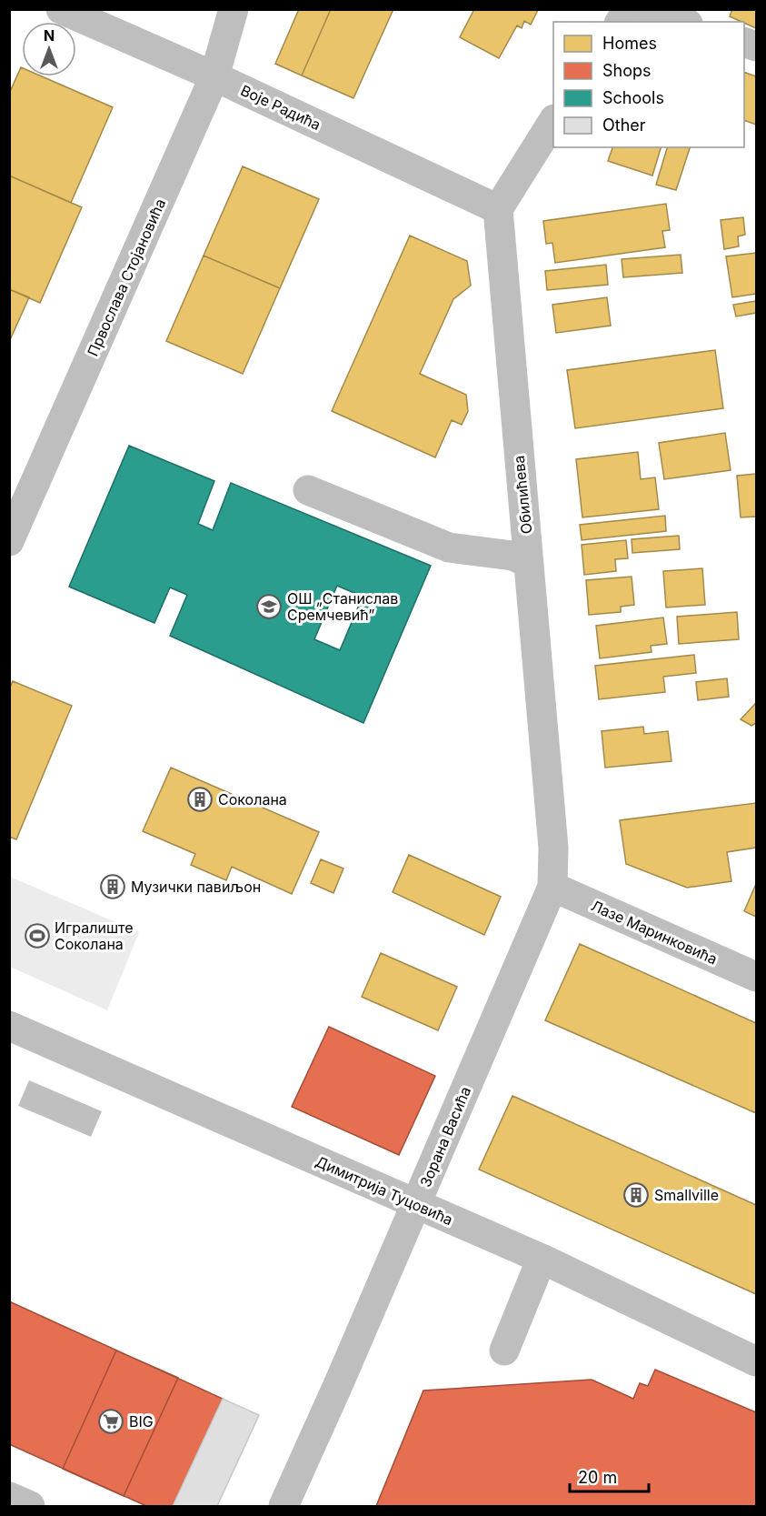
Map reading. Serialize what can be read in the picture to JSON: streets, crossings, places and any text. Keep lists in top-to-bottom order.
{
  "streets": {
    "street": [
      "Воје Радића",
      "Првослава Стојановића",
      "Обилићева",
      "Лазе Маринковића",
      "Зорана Васића",
      "Димитрија Туцовића"
    ]
  },
  "crossings": [
    ["Воје Радића", "Првослава Стојановића"],
    ["Воје Радића", "Обилићева"],
    ["Обилићева", "Лазе Маринковића"],
    ["Обилићева", "Зорана Васића"],
    ["Лазе Маринковића", "Зорана Васића"],
    ["Зорана Васића", "Димитрија Туцовића"]
  ],
  "places": {
    "school or university": ["ОШ „Станислав Сремчевић”"],
    "building": ["Соколана", "Музички павиљон", "Smallville"],
    "sports": ["Игралиште Соколана"],
    "supermarket": ["BIG"]
  },
  "legend": [
    "Homes",
    "Shops",
    "Schools",
    "Other"
  ],
  "scale_bar": "20 m",
  "north": "top"
}
